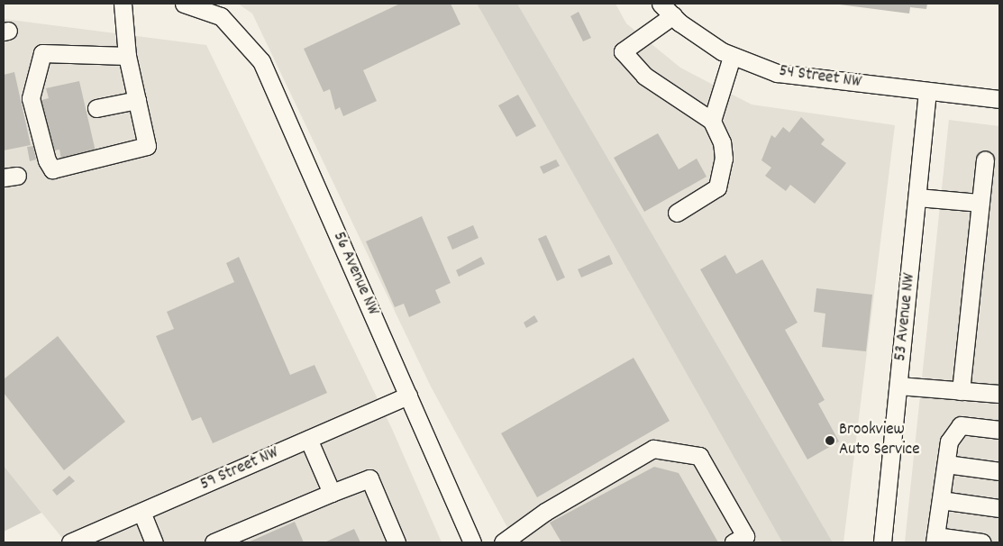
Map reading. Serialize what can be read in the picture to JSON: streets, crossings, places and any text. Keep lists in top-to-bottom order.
{
  "streets": {
    "street": [
      "54 Street NW",
      "56 Avenue NW",
      "53 Avenue NW",
      "59 Street NW"
    ]
  },
  "crossings": [
    ["54 Street NW", "53 Avenue NW"],
    ["56 Avenue NW", "59 Street NW"]
  ],
  "places": ["Brookview Auto Service"]
}
